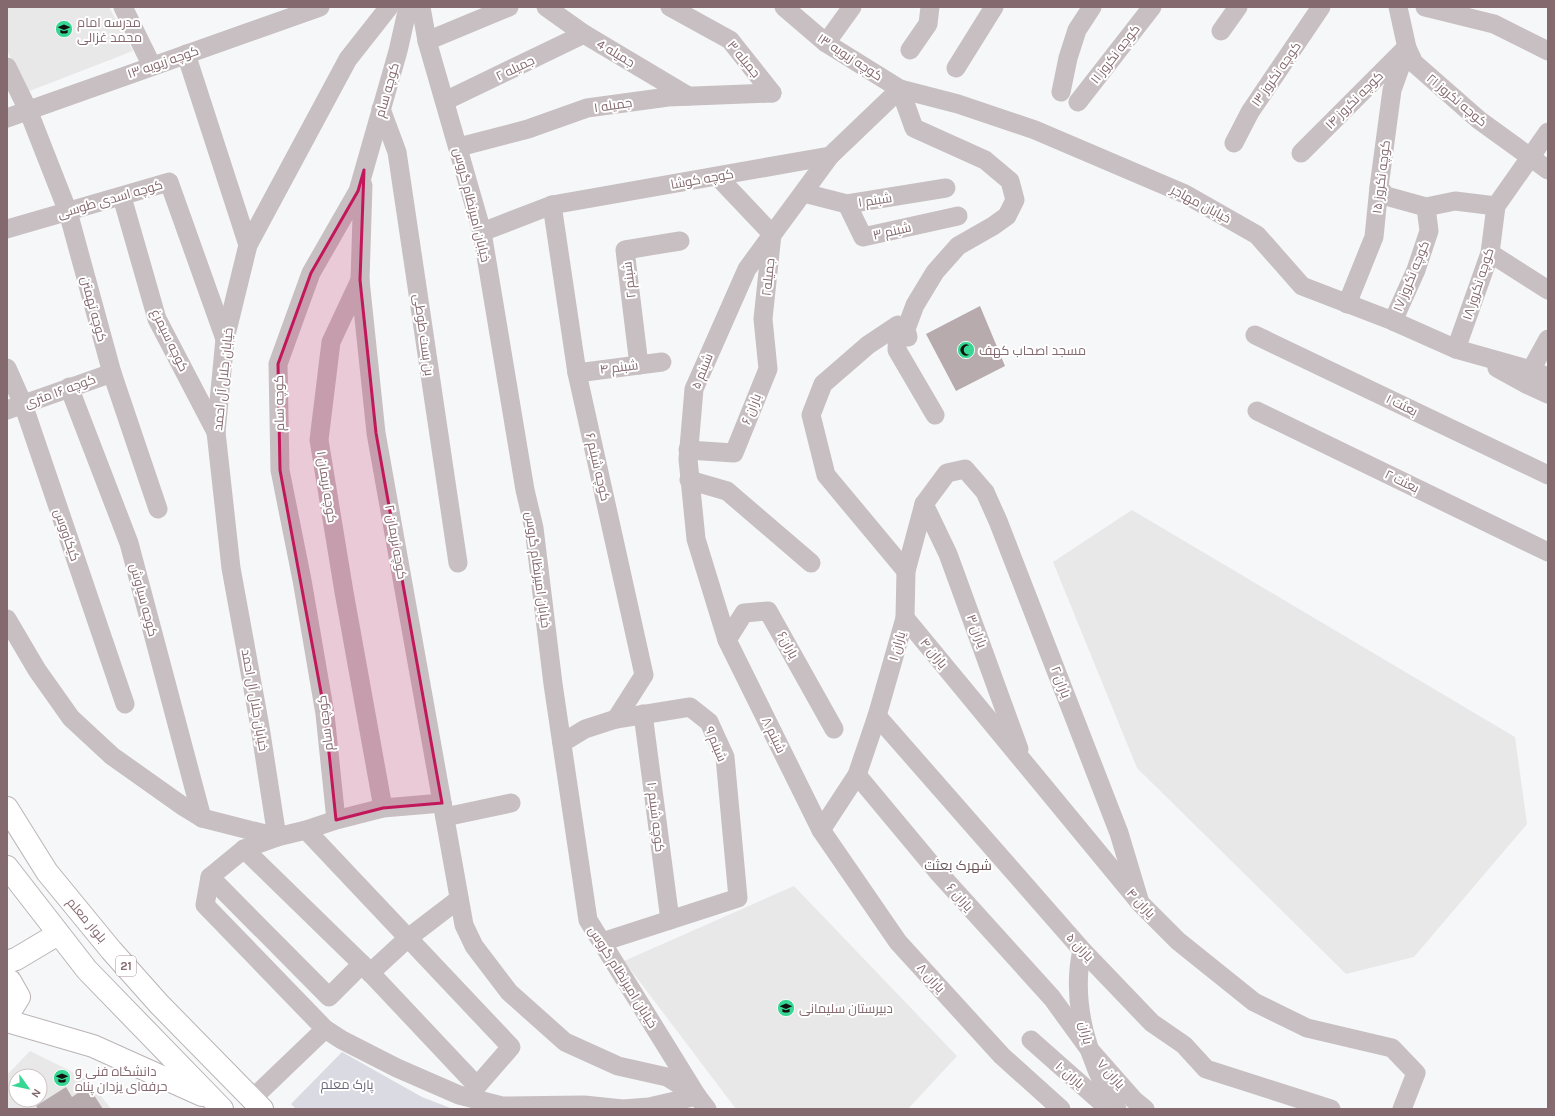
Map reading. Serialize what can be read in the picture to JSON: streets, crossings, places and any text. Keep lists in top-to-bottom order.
{
  "streets": {
    "main road": ["بلوار معلم", "21"],
    "street": [
      "جمیله 4",
      "کوچه نکروز ۱۱",
      "کوچه زیویه ۱۳",
      "جمیله ۳",
      "جمیله ۲",
      "کوچه نکروز ۱۳",
      "کوچه سام",
      "کوچه نکروز ۱۴",
      "کوچه نکروز ۲۱",
      "جمیله ۱",
      "کوچه نکروز ۱۵",
      "کوچه کوشا",
      "کوچه اسدی طوسی",
      "شبنم ۱",
      "خیابان مهاجر",
      "خیابان امیرنظام گروس",
      "شبنم ۳",
      "کوچه نکروز ۱۷",
      "جمیله۲",
      "شبنم ۲",
      "کوچه نکروز ۱۸",
      "کوچه تهمتن",
      "بن بست طوطی",
      "کوچه سیمرغ",
      "شبنم ۴",
      "شبنم ۵",
      "خیابان جلال آل احمد",
      "کوچه ۱۶ متری",
      "بعثت ۱",
      "باران ۶",
      "کوچه شبنم ۶",
      "بعثت ۲",
      "کوچه نریمان ۱",
      "کیکاووس",
      "کوچه نریمان ۲",
      "کوچه سیاوش",
      "یاران ۳",
      "یاران۶",
      "یاران ۱",
      "یاران ۴",
      "یاران ۲",
      "شبنم ۸",
      "شبنم ۹",
      "کوچه شبنم ۱۰",
      "یاران ۶",
      "یاران ۵",
      "یاران ۸",
      "یاران",
      "یاران ۷",
      "یاران ۱۰"
    ]
  },
  "crossings": [
    ["جمیله 4", "جمیله ۲"],
    ["جمیله 4", "جمیله ۱"],
    ["کوچه زیویه ۱۳", "خیابان مهاجر"],
    ["کوچه زیویه ۱۳", "کوچه تهمتن"],
    ["جمیله ۳", "جمیله ۱"],
    ["جمیله ۲", "خیابان امیرنظام گروس"],
    ["کوچه سام", "بن بست طوطی"],
    ["کوچه سام", "کوچه نریمان ۱"],
    ["کوچه نکروز ۱۴", "کوچه نکروز ۲۱"],
    ["کوچه نکروز ۱۴", "کوچه نکروز ۱۵"],
    ["کوچه نکروز ۲۱", "کوچه نکروز ۱۵"],
    ["کوچه نکروز ۲۱", "کوچه نکروز ۱۸"],
    ["جمیله ۱", "خیابان امیرنظام گروس"],
    ["کوچه نکروز ۱۵", "خیابان مهاجر"],
    ["کوچه کوشا", "خیابان امیرنظام گروس"],
    ["کوچه کوشا", "شبنم ۵"],
    ["کوچه کوشا", "کوچه شبنم ۶"],
    ["کوچه اسدی طوسی", "کوچه تهمتن"],
    ["کوچه اسدی طوسی", "کوچه سیمرغ"],
    ["کوچه اسدی طوسی", "خیابان جلال آل احمد"],
    ["شبنم ۱", "شبنم ۳"],
    ["شبنم ۱", "شبنم ۵"],
    ["خیابان مهاجر", "کوچه نکروز ۱۷"],
    ["خیابان مهاجر", "کوچه نکروز ۱۸"],
    ["خیابان امیرنظام گروس", "کوچه نریمان ۲"],
    ["خیابان امیرنظام گروس", "شبنم ۹"],
    ["جمیله۲", "شبنم ۵"],
    ["جمیله۲", "باران ۶"],
    ["شبنم ۲", "شبنم ۴"],
    ["کوچه تهمتن", "کوچه ۱۶ متری"],
    ["کوچه سیمرغ", "خیابان جلال آل احمد"],
    ["شبنم ۴", "کوچه شبنم ۶"],
    ["شبنم ۵", "باران ۶"],
    ["شبنم ۵", "یاران۶"],
    ["شبنم ۵", "شبنم ۸"],
    ["کوچه ۱۶ متری", "کیکاووس"],
    ["کوچه ۱۶ متری", "کوچه سیاوش"],
    ["کوچه شبنم ۶", "شبنم ۹"],
    ["کوچه نریمان ۱", "کوچه نریمان ۲"],
    ["یاران ۳", "یاران ۱"],
    ["یاران ۳", "یاران ۴"],
    ["یاران۶", "شبنم ۸"],
    ["یاران ۱", "یاران ۴"],
    ["یاران ۱", "یاران ۲"],
    ["یاران ۱", "شبنم ۸"],
    ["یاران ۱", "یاران ۶"],
    ["یاران ۱", "یاران ۵"],
    ["یاران ۱", "یاران ۸"],
    ["یاران ۴", "یاران ۲"],
    ["شبنم ۸", "یاران ۸"],
    ["شبنم ۹", "کوچه شبنم ۱۰"],
    ["یاران ۶", "یاران ۷"],
    ["یاران ۵", "یاران"],
    ["یاران", "یاران ۷"]
  ],
  "districts": ["شهرک بعثت"],
  "parks": ["پارک معلم"],
  "places": {
    "school or university": ["مدرسه امام محمد غزالی", "دبیرستان سلیمانی", "دانشگاه فنی و حرفه‌ای یزدان پناه"],
    "mosque": ["مسجد اصحاب کهف"]
  },
  "north": "bottom right"
}
